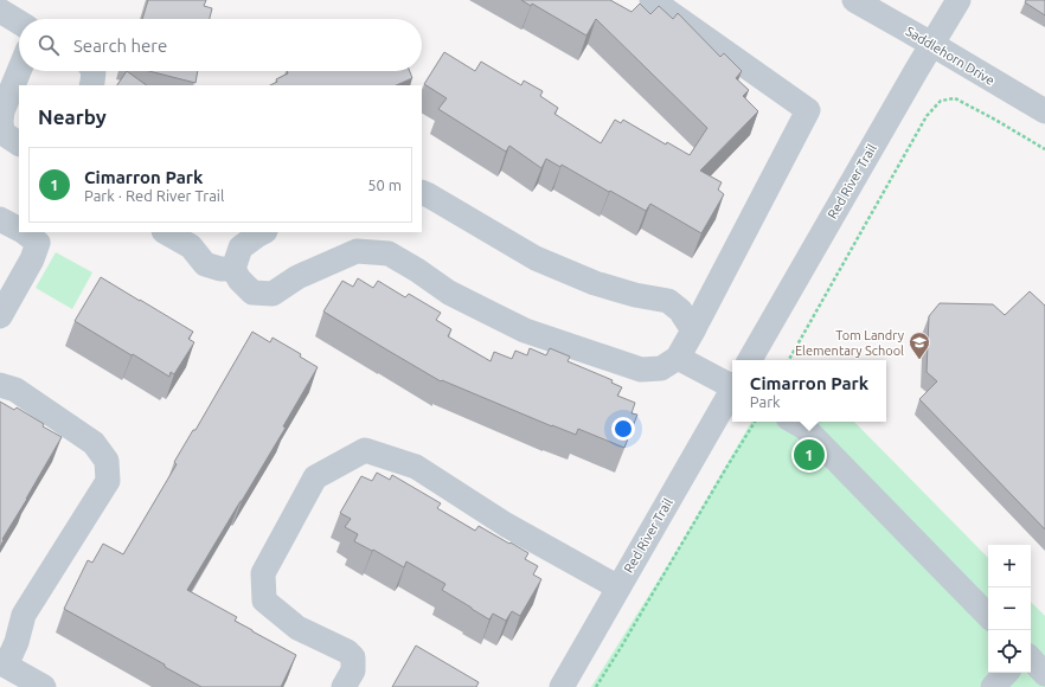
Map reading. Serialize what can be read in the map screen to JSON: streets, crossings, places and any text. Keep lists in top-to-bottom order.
{
  "streets": {
    "street": ["Saddlehorn Drive", "Red River Trail"]
  },
  "crossings": [
    ["Saddlehorn Drive", "Red River Trail"]
  ],
  "places": {
    "school or university": ["Tom Landry Elementary School"]
  },
  "page": {
    "search": "Search here",
    "heading": "Nearby",
    "list": [
      {
        "mark": "1",
        "name": "Cimarron Park",
        "note": "Park · Red River Trail",
        "value": "50 m"
      }
    ],
    "popup": ["Cimarron Park", "Park"],
    "pins": "1",
    "map_buttons": ["+", "−"]
  }
}
